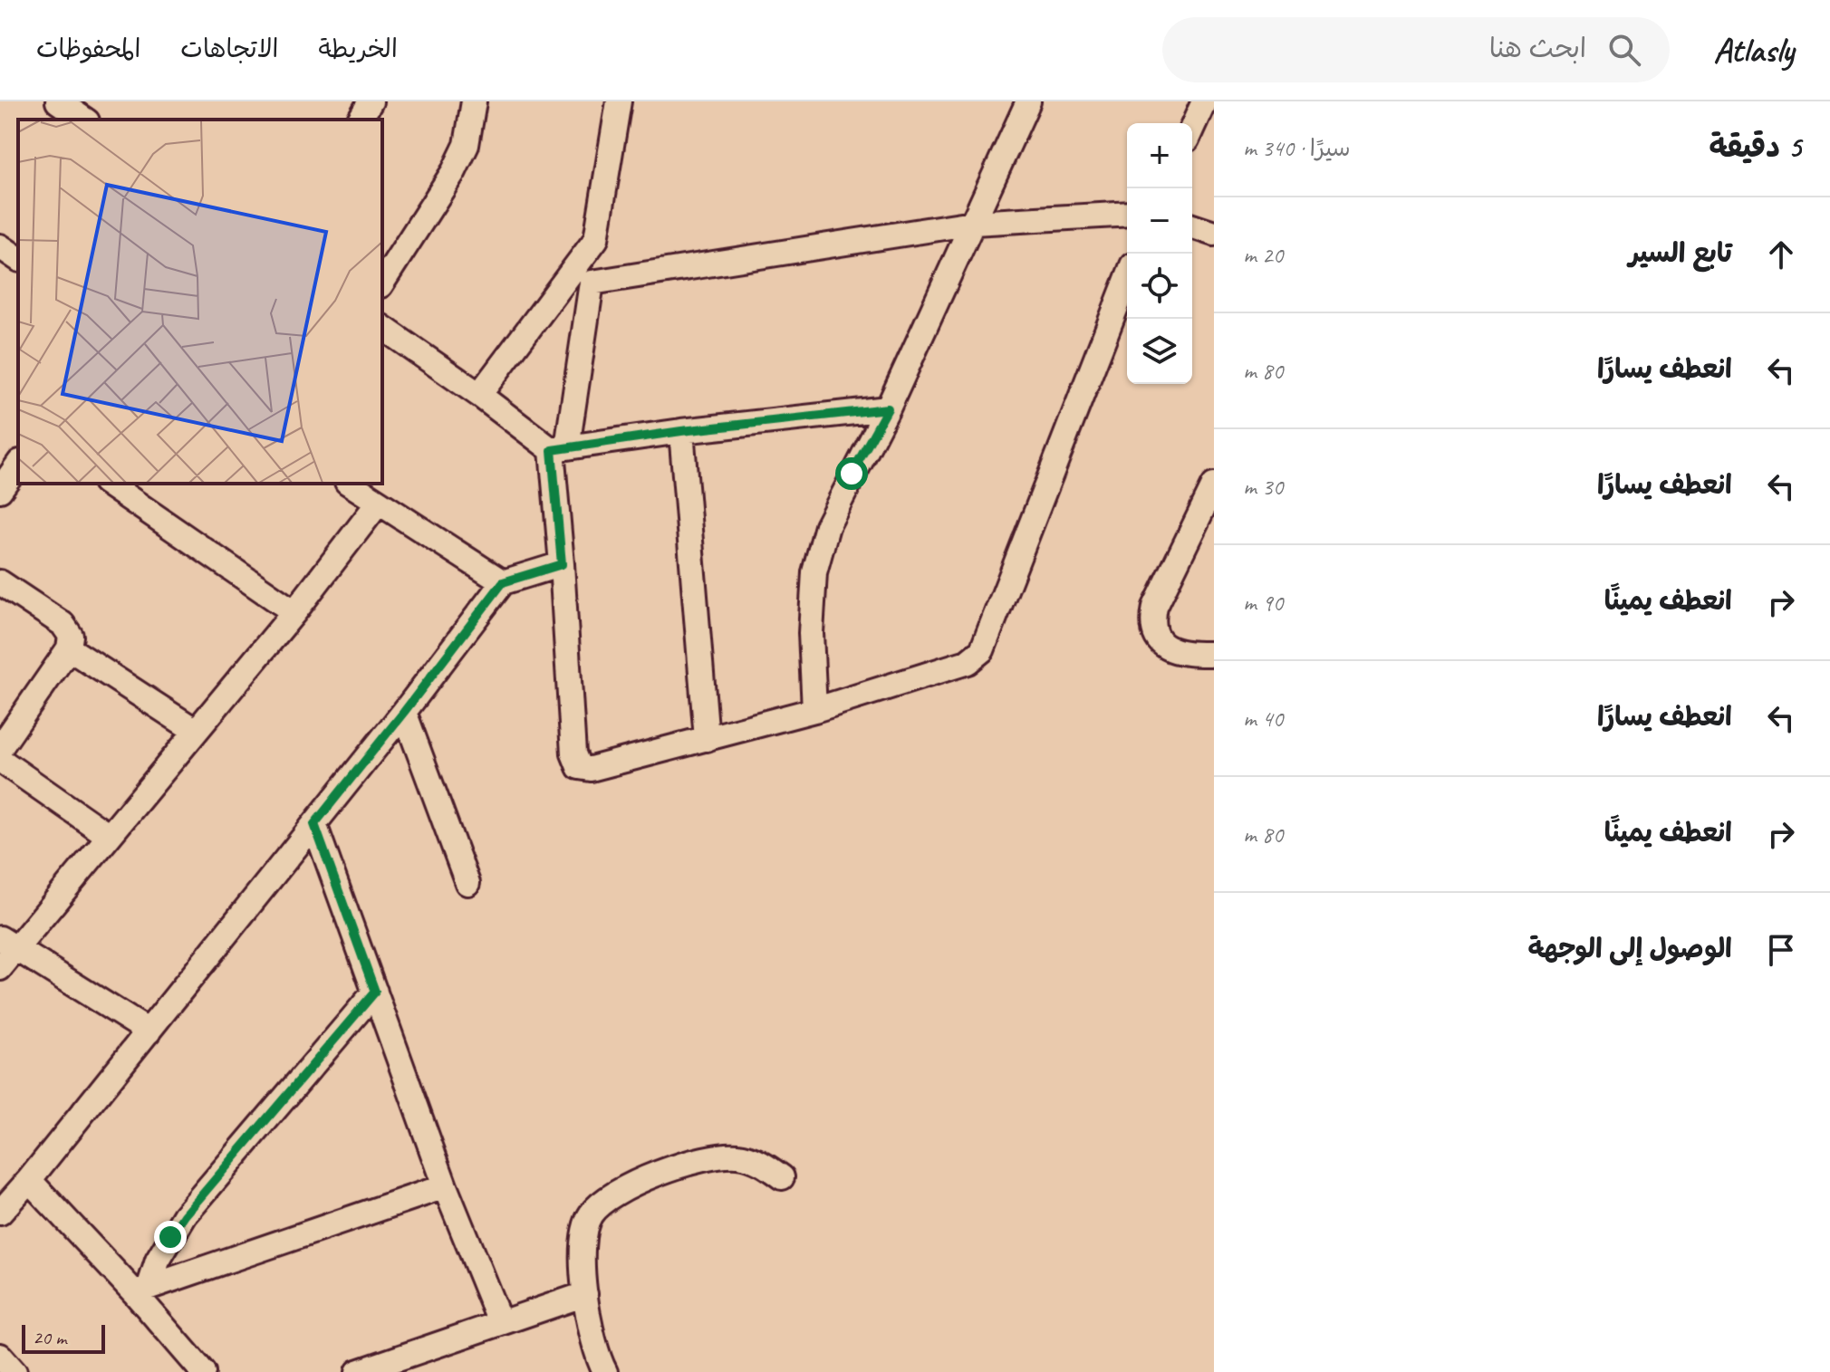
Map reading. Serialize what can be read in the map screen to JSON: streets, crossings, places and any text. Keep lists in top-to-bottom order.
{
  "scale_bar": "20 m",
  "page": {
    "header": "Atlasly",
    "search": "ابحث هنا",
    "nav": ["الخريطة", "الاتجاهات", "المحفوظات"],
    "heading": ["5 دقيقة", "سيرًا · 340 m"],
    "map_buttons": ["+", "−"],
    "list": [
      ["تابع السير", "20 m"],
      ["انعطف يسارًا", "80 m"],
      ["انعطف يسارًا", "30 m"],
      ["انعطف يمينًا", "90 m"],
      ["انعطف يسارًا", "40 m"],
      ["انعطف يمينًا", "80 m"],
      "الوصول إلى الوجهة"
    ],
    "scale": "20 m"
  }
}
